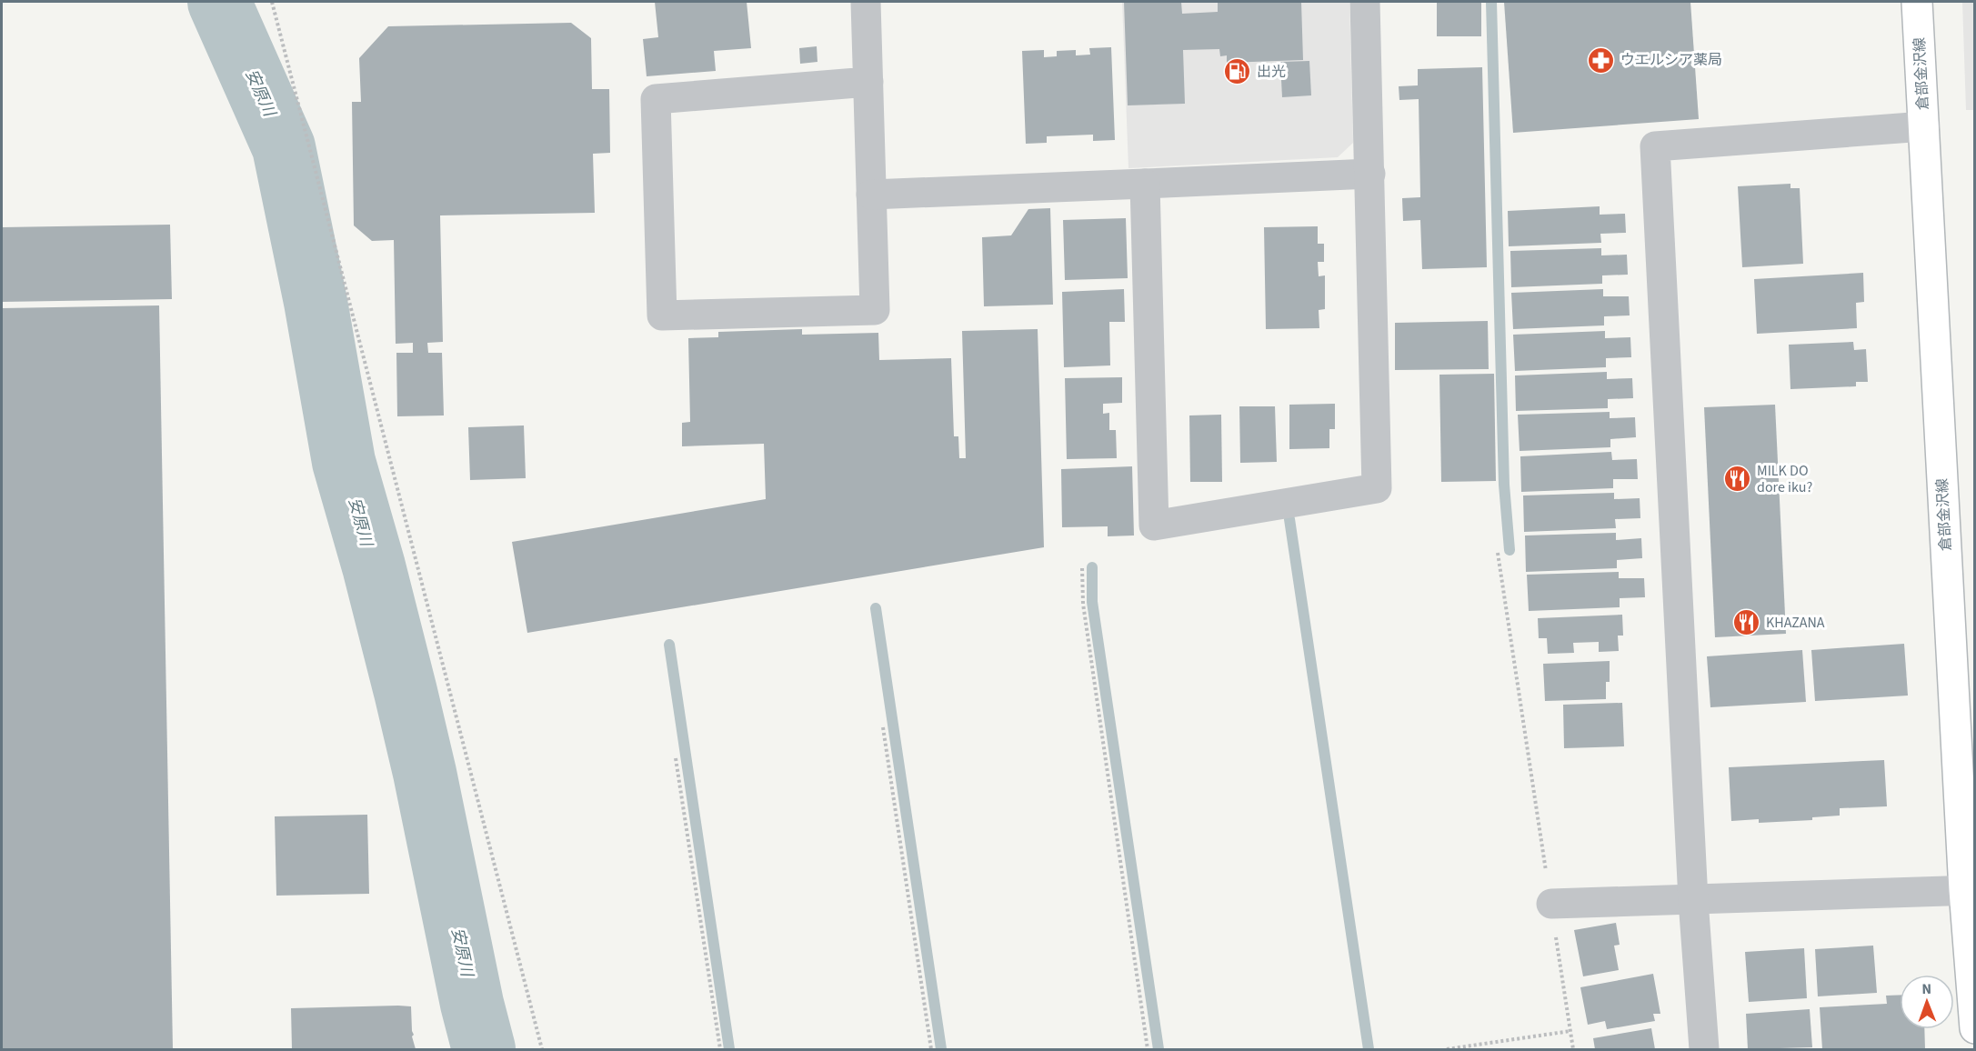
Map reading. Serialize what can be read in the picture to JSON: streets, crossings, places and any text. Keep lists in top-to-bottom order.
{
  "streets": {
    "main road": ["倉部金沢線"]
  },
  "water": ["安原川"],
  "places": {
    "pharmacy": ["ウエルシア薬局"],
    "fuel station": ["出光"],
    "restaurant": ["MILK DO dore iku?", "KHAZANA"]
  },
  "north": "top"
}
